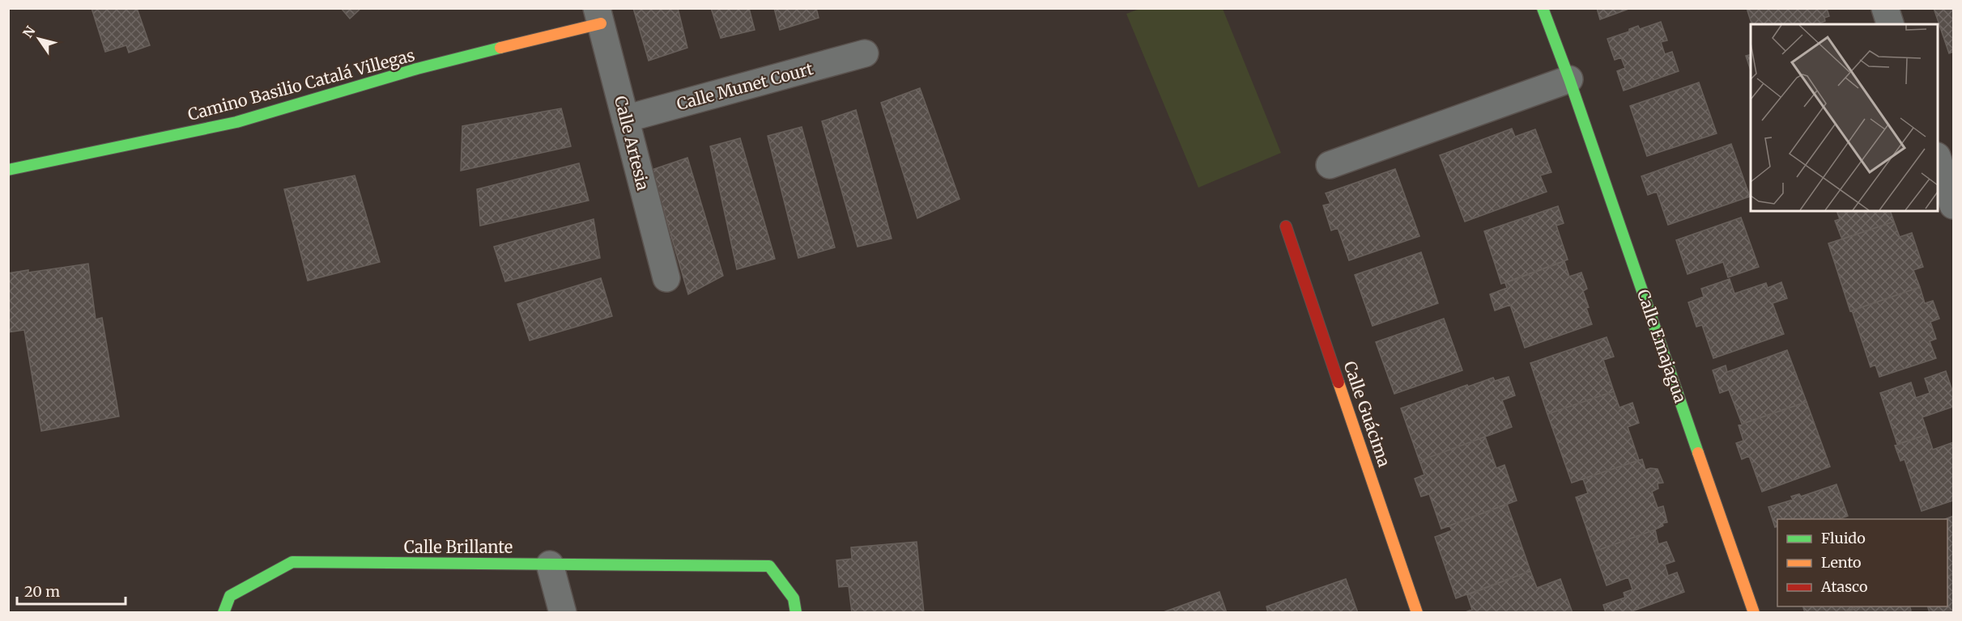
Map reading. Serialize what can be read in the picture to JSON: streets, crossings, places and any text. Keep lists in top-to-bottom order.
{
  "streets": {
    "street": [
      "Camino Basilio Catalá Villegas",
      "Calle Munet Court",
      "Calle Artesia",
      "Calle Emajagua",
      "Calle Guácima",
      "Calle Brillante"
    ]
  },
  "crossings": [
    ["Camino Basilio Catalá Villegas", "Calle Artesia"],
    ["Calle Munet Court", "Calle Artesia"]
  ],
  "legend": ["Fluido", "Lento", "Atasco"],
  "scale_bar": "20 m",
  "north": "top left"
}
